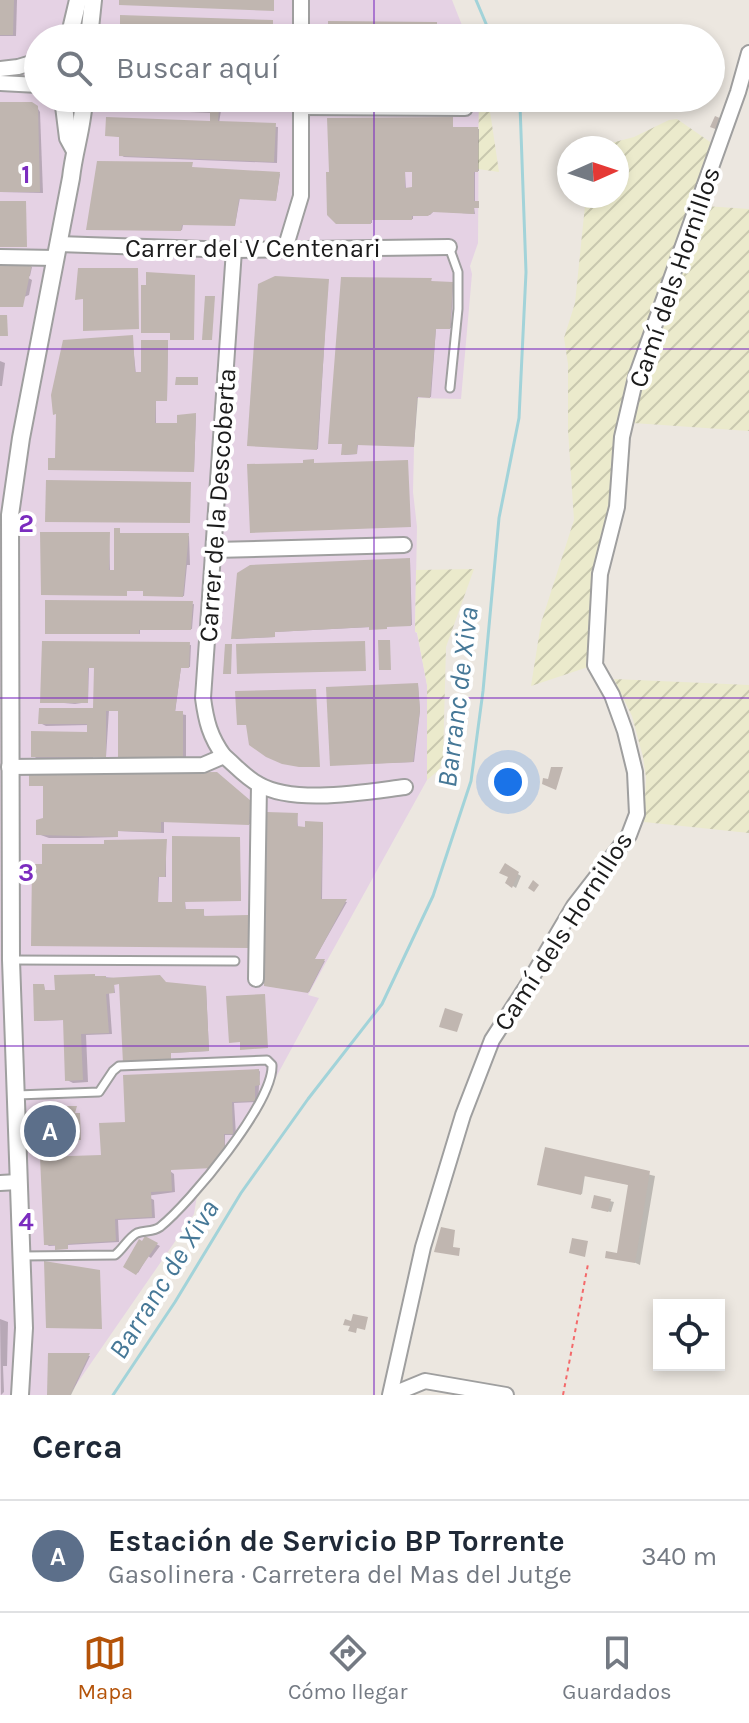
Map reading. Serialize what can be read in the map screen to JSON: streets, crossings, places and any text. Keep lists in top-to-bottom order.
{
  "streets": {
    "street": ["Carrer del V Centenari", "Camí dels Hornillos", "Carrer de la Descoberta"]
  },
  "crossings": [
    ["Carrer del V Centenari", "Carrer de la Descoberta"]
  ],
  "water": ["Barranc de Xiva"],
  "north": "right",
  "page": {
    "search": "Buscar aquí",
    "pins": "A",
    "heading": "Cerca",
    "list": [
      {
        "mark": "A",
        "name": "Estación de Servicio BP Torrente",
        "note": "Gasolinera · Carretera del Mas del Jutge",
        "value": "340 m"
      }
    ],
    "nav": ["Mapa", "Cómo llegar", "Guardados"]
  },
  "grid": {
    "rows": [
      "1",
      "2",
      "3",
      "4"
    ]
  }
}
